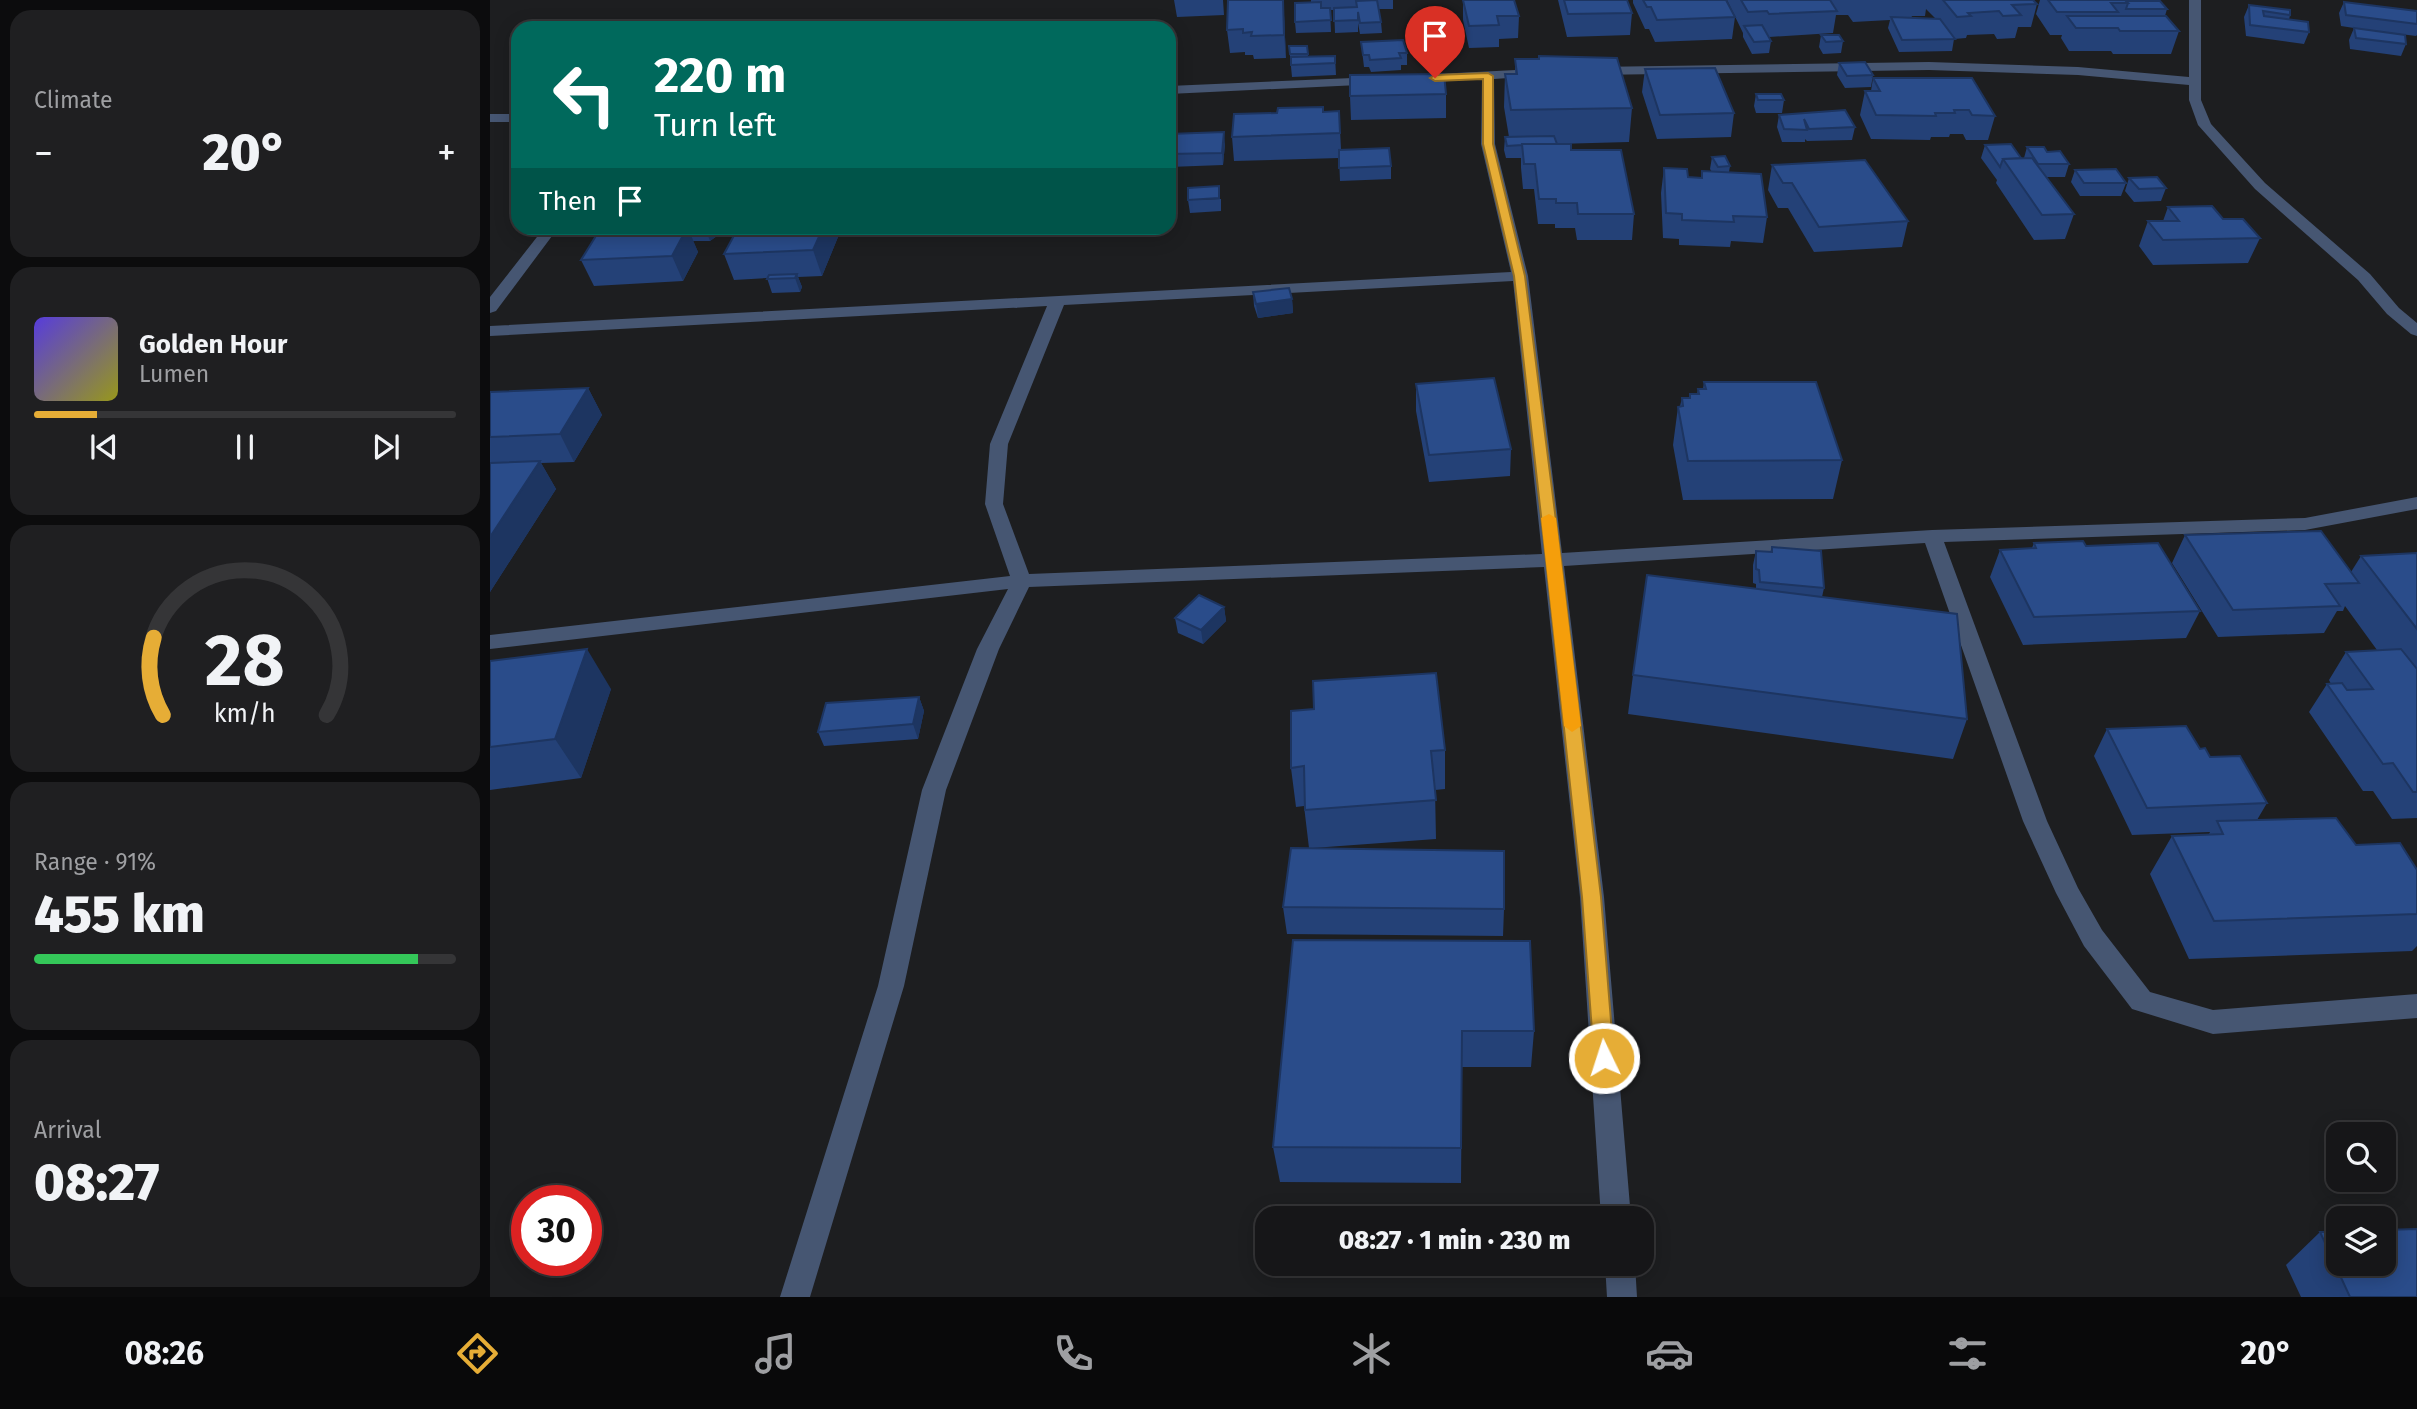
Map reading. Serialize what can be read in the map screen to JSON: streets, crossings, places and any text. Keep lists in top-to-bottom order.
{
  "page": {
    "tile": [
      "Climate",
      ["Range · 91%", "455 km"],
      ["Arrival", "08:27"]
    ],
    "turn": ["220 m", "Turn left"],
    "heat": ["−", "20°", "+"],
    "then": "Then",
    "song": ["Golden Hour", "Lumen"],
    "limit": "30",
    "trip": "08:27 · 1 min · 230 m",
    "tabs": ["08:26", "20°"],
    "gauge": ["28", "km/h"]
  }
}
